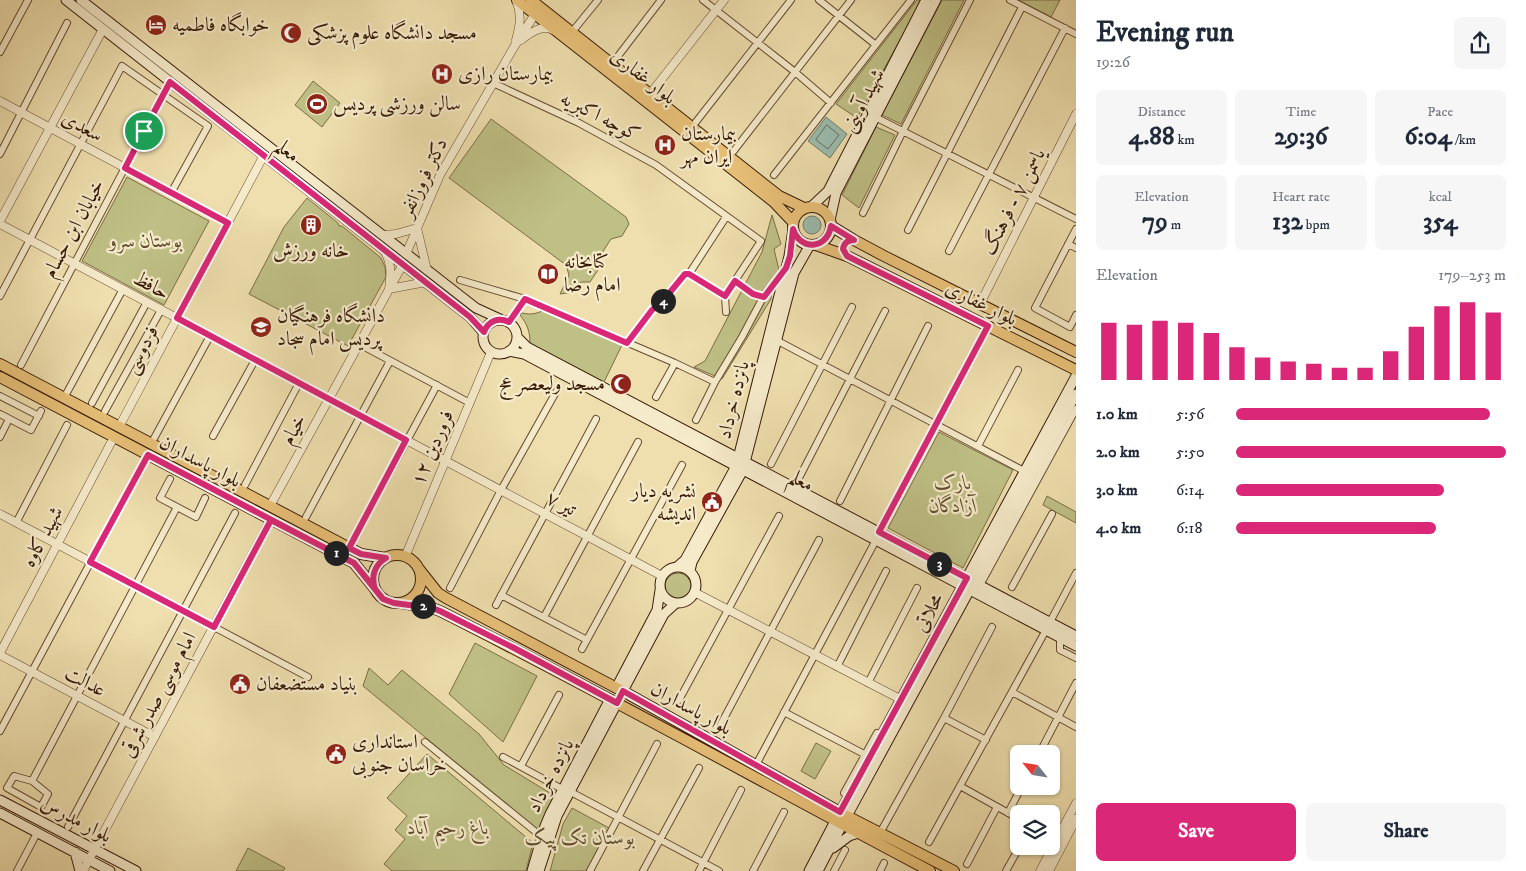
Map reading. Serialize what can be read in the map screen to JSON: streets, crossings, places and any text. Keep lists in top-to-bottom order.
{
  "streets": {
    "main road": [
      "بلوار غفاری",
      "شهید آوینی",
      "معلم",
      "پانزده خرداد",
      "بلوار پاسداران",
      "محلاتی",
      "بلوار مدرس"
    ],
    "street": [
      "کوچه اکبریه",
      "سعدی",
      "دکتر فروزانفر",
      "یاسمن ۷ - فرهنگ",
      "خیابان ابن حسام",
      "حافظ",
      "فردوسی",
      "خیام",
      "۱۲ فروردین",
      "۷ تیر",
      "شهید کاوه",
      "عدالت",
      "امام موسی صدر شرقی"
    ]
  },
  "crossings": [
    ["بلوار غفاری", "شهید آوینی"],
    ["بلوار غفاری", "دکتر فروزانفر"],
    ["بلوار غفاری", "یاسمن ۷ - فرهنگ"],
    ["بلوار غفاری", "پانزده خرداد"],
    ["شهید آوینی", "پانزده خرداد"],
    ["کوچه اکبریه", "دکتر فروزانفر"],
    ["سعدی", "خیابان ابن حسام"],
    ["سعدی", "فردوسی"],
    ["معلم", "دکتر فروزانفر"],
    ["معلم", "خیابان ابن حسام"],
    ["معلم", "فردوسی"],
    ["معلم", "پانزده خرداد"],
    ["معلم", "خیام"],
    ["معلم", "۱۲ فروردین"],
    ["معلم", "محلاتی"],
    ["خیابان ابن حسام", "حافظ"],
    ["حافظ", "فردوسی"],
    ["حافظ", "خیام"],
    ["حافظ", "۱۲ فروردین"],
    ["حافظ", "۷ تیر"],
    ["فردوسی", "بلوار پاسداران"],
    ["پانزده خرداد", "بلوار پاسداران"],
    ["پانزده خرداد", "۷ تیر"],
    ["خیام", "بلوار پاسداران"],
    ["۱۲ فروردین", "بلوار پاسداران"],
    ["۱۲ فروردین", "۷ تیر"],
    ["بلوار پاسداران", "شهید کاوه"],
    ["بلوار پاسداران", "محلاتی"],
    ["بلوار پاسداران", "امام موسی صدر شرقی"],
    ["شهید کاوه", "عدالت"],
    ["عدالت", "امام موسی صدر شرقی"],
    ["امام موسی صدر شرقی", "بلوار مدرس"]
  ],
  "parks": [
    "بوستان سرو",
    "پارک آزادگان",
    "باغ رحیم آباد",
    "بوستان تک پیک"
  ],
  "places": {
    "hotel": ["خوابگاه فاطمیه"],
    "mosque": ["مسجد دانشگاه علوم پزشکی", "مسجد ولیعصر عج"],
    "hospital": ["بیمارستان رازی", "بیمارستان ایران مهر"],
    "sports": ["سالن ورزشی پردیس"],
    "building": ["خانه ورزش"],
    "library": ["کتابخانه امام رضا"],
    "school or university": ["دانشگاه فرهنگیان پردیس امام سجاد"],
    "public building": ["نشریه دیار اندیشه", "بنیاد مستضعفان", "استانداری خراسان جنوبی"]
  },
  "north": "top left",
  "page": {
    "heading": ["Evening run", "19:26"],
    "stats": [
      ["Distance", "4.88 km"],
      ["Time", "29:36"],
      ["Pace", "6:04 /km"],
      ["Elevation", "79 m"],
      ["Heart rate", "132 bpm"],
      ["kcal", "354"]
    ],
    "chart": ["Elevation", "179–253 m"],
    "pins": [
      "4",
      "1",
      "3",
      "2"
    ],
    "list": [
      {
        "name": "1.0 km",
        "note": "5:56"
      },
      {
        "name": "2.0 km",
        "note": "5:50"
      },
      {
        "name": "3.0 km",
        "note": "6:14"
      },
      {
        "name": "4.0 km",
        "note": "6:18"
      }
    ],
    "buttons": ["Save", "Share"]
  }
}
